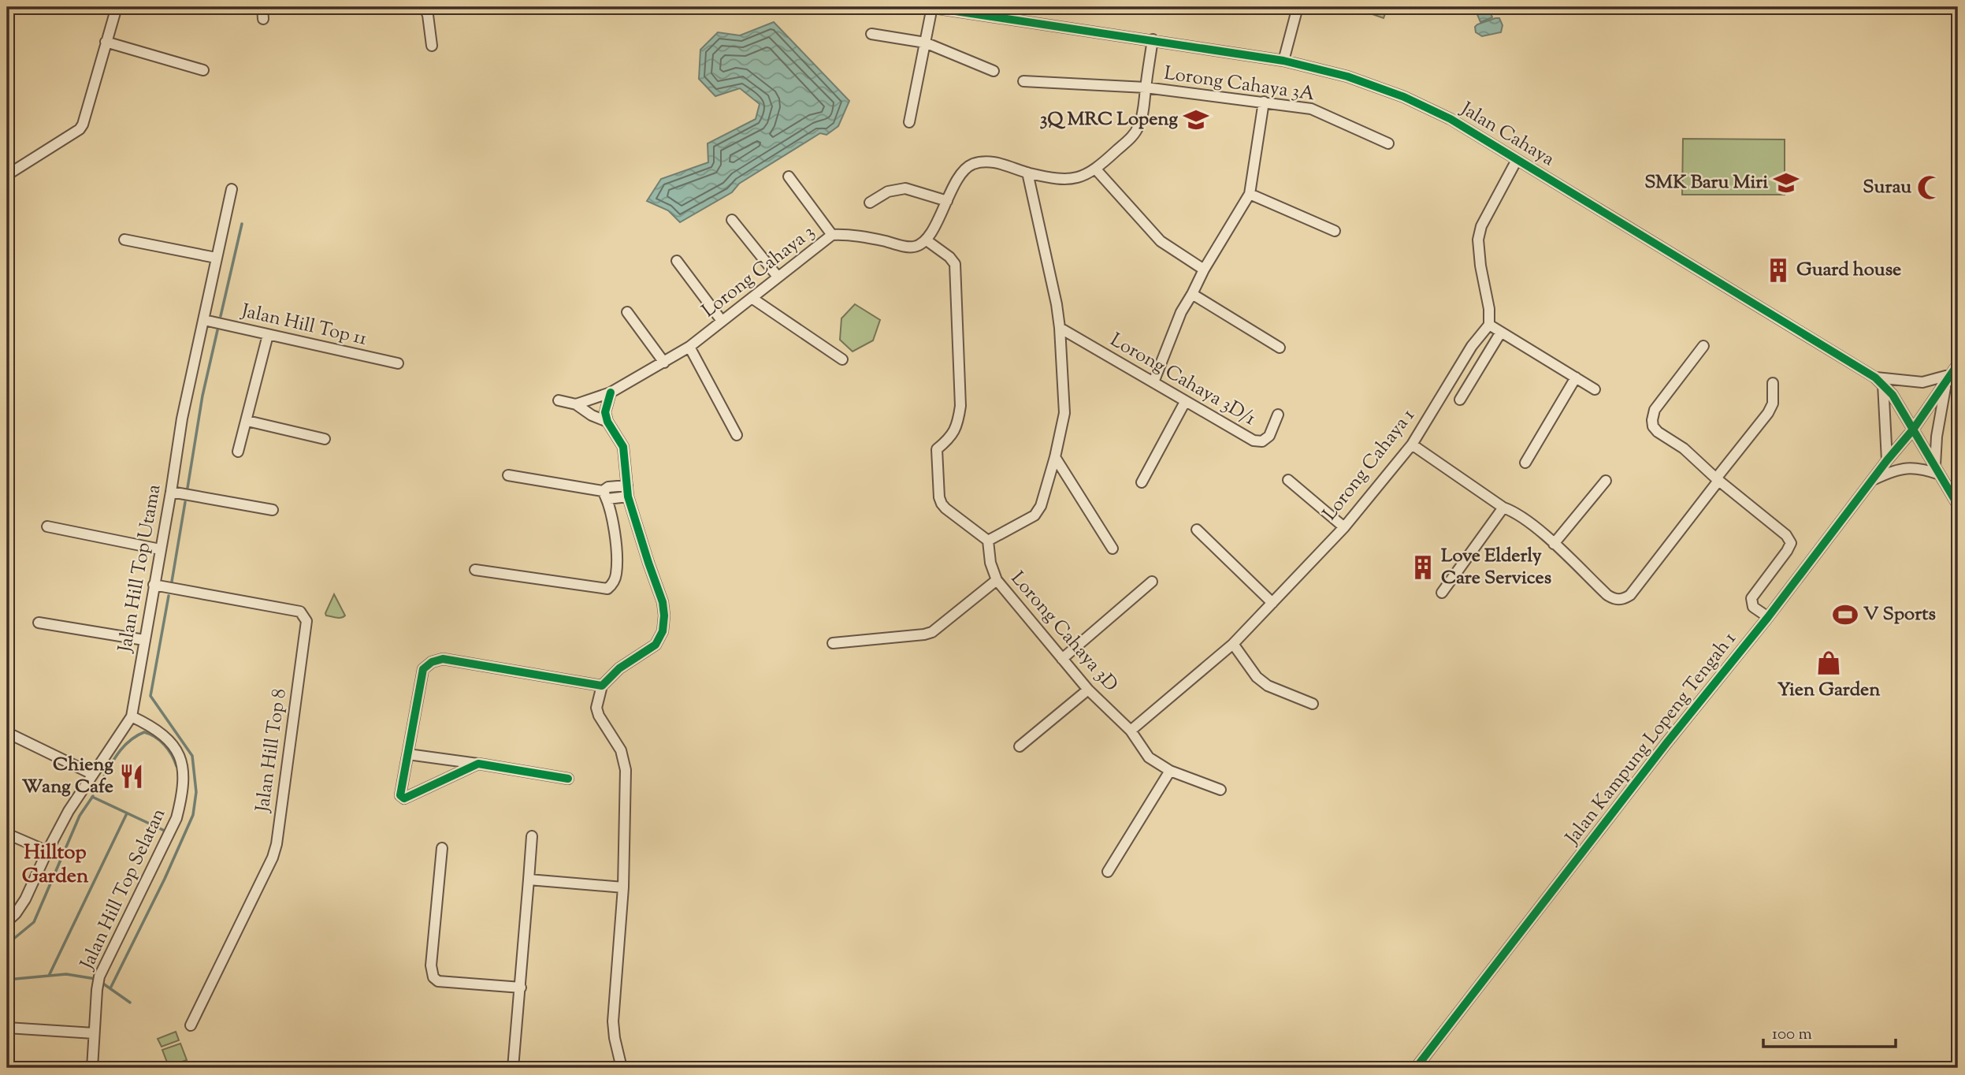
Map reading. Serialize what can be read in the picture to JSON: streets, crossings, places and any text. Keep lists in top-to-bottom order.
{
  "streets": {
    "street": [
      "Lorong Cahaya 3A",
      "Jalan Cahaya",
      "Lorong Cahaya 3",
      "Jalan Hill Top 11",
      "Lorong Cahaya 3D/1",
      "Lorong Cahaya 1",
      "Jalan Hill Top Utama",
      "Lorong Cahaya 3D",
      "Jalan Kampung Lopeng Tengah 1",
      "Jalan Hill Top 8",
      "Jalan Hill Top Selatan"
    ]
  },
  "crossings": [
    ["Jalan Cahaya", "Jalan Kampung Lopeng Tengah 1"],
    ["Jalan Hill Top 11", "Jalan Hill Top Utama"],
    ["Lorong Cahaya 1", "Lorong Cahaya 3D"],
    ["Jalan Hill Top Utama", "Jalan Hill Top 8"],
    ["Jalan Hill Top Utama", "Jalan Hill Top Selatan"]
  ],
  "districts": ["Hilltop Garden"],
  "places": {
    "school or university": ["3Q MRC Lopeng", "SMK Baru Miri"],
    "mosque": ["Surau"],
    "building": ["Guard house", "Love Elderly Care Services"],
    "sports": ["V Sports"],
    "shop": ["Yien Garden"],
    "restaurant": ["Chieng Wang Cafe"]
  },
  "scale_bar": "100 m"
}
